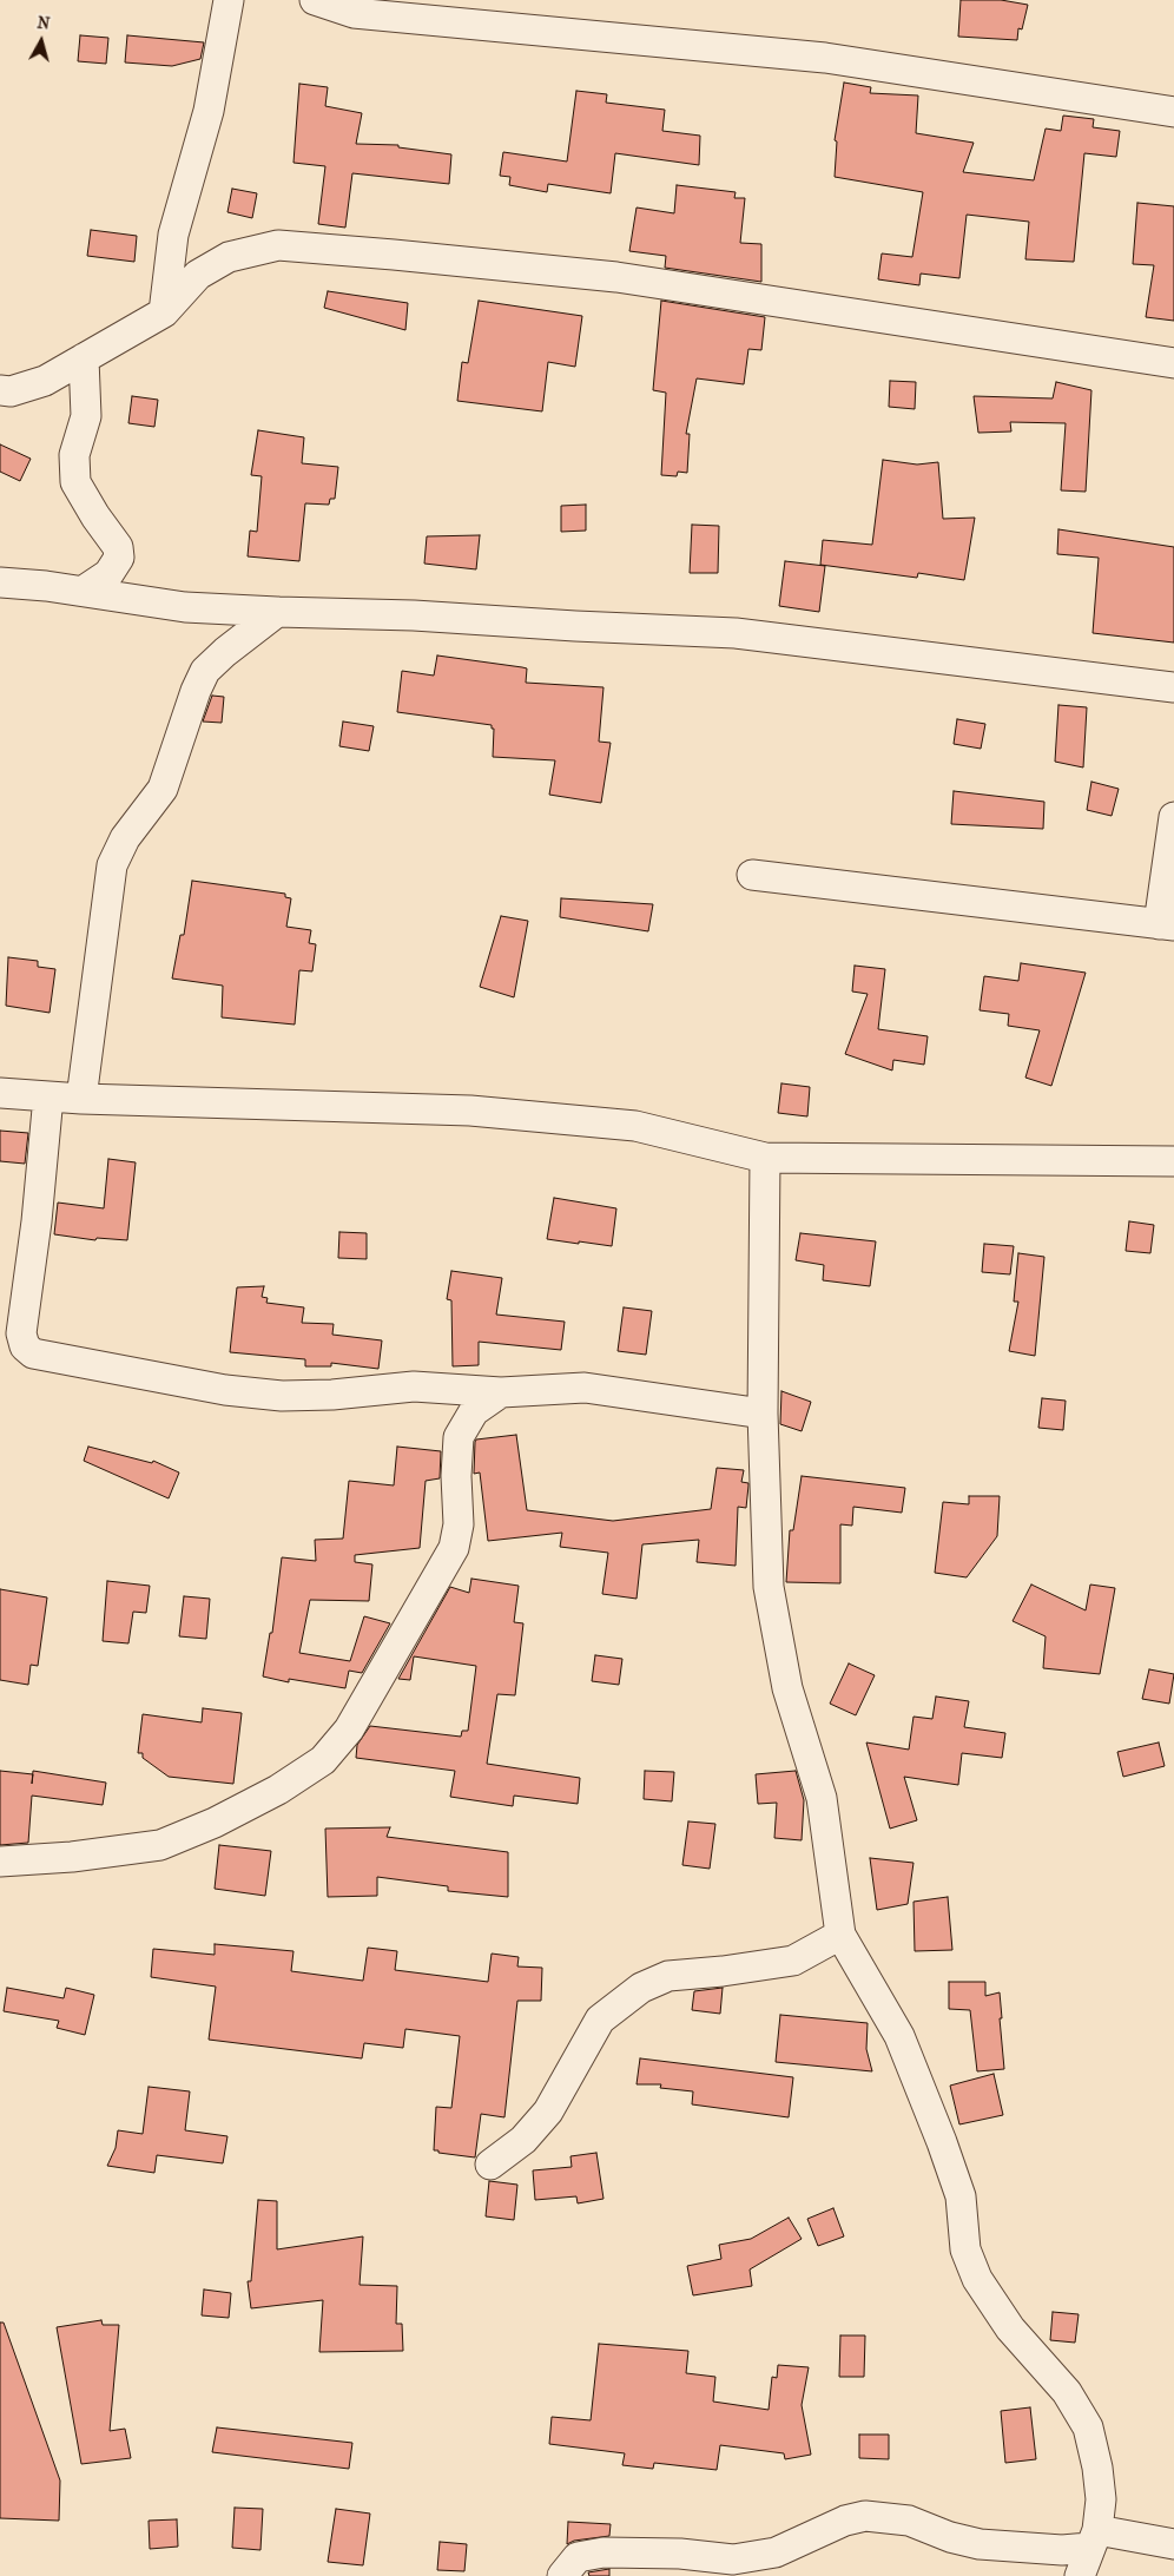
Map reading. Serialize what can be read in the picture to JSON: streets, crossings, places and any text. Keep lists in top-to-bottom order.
{
  "north": "top"
}
